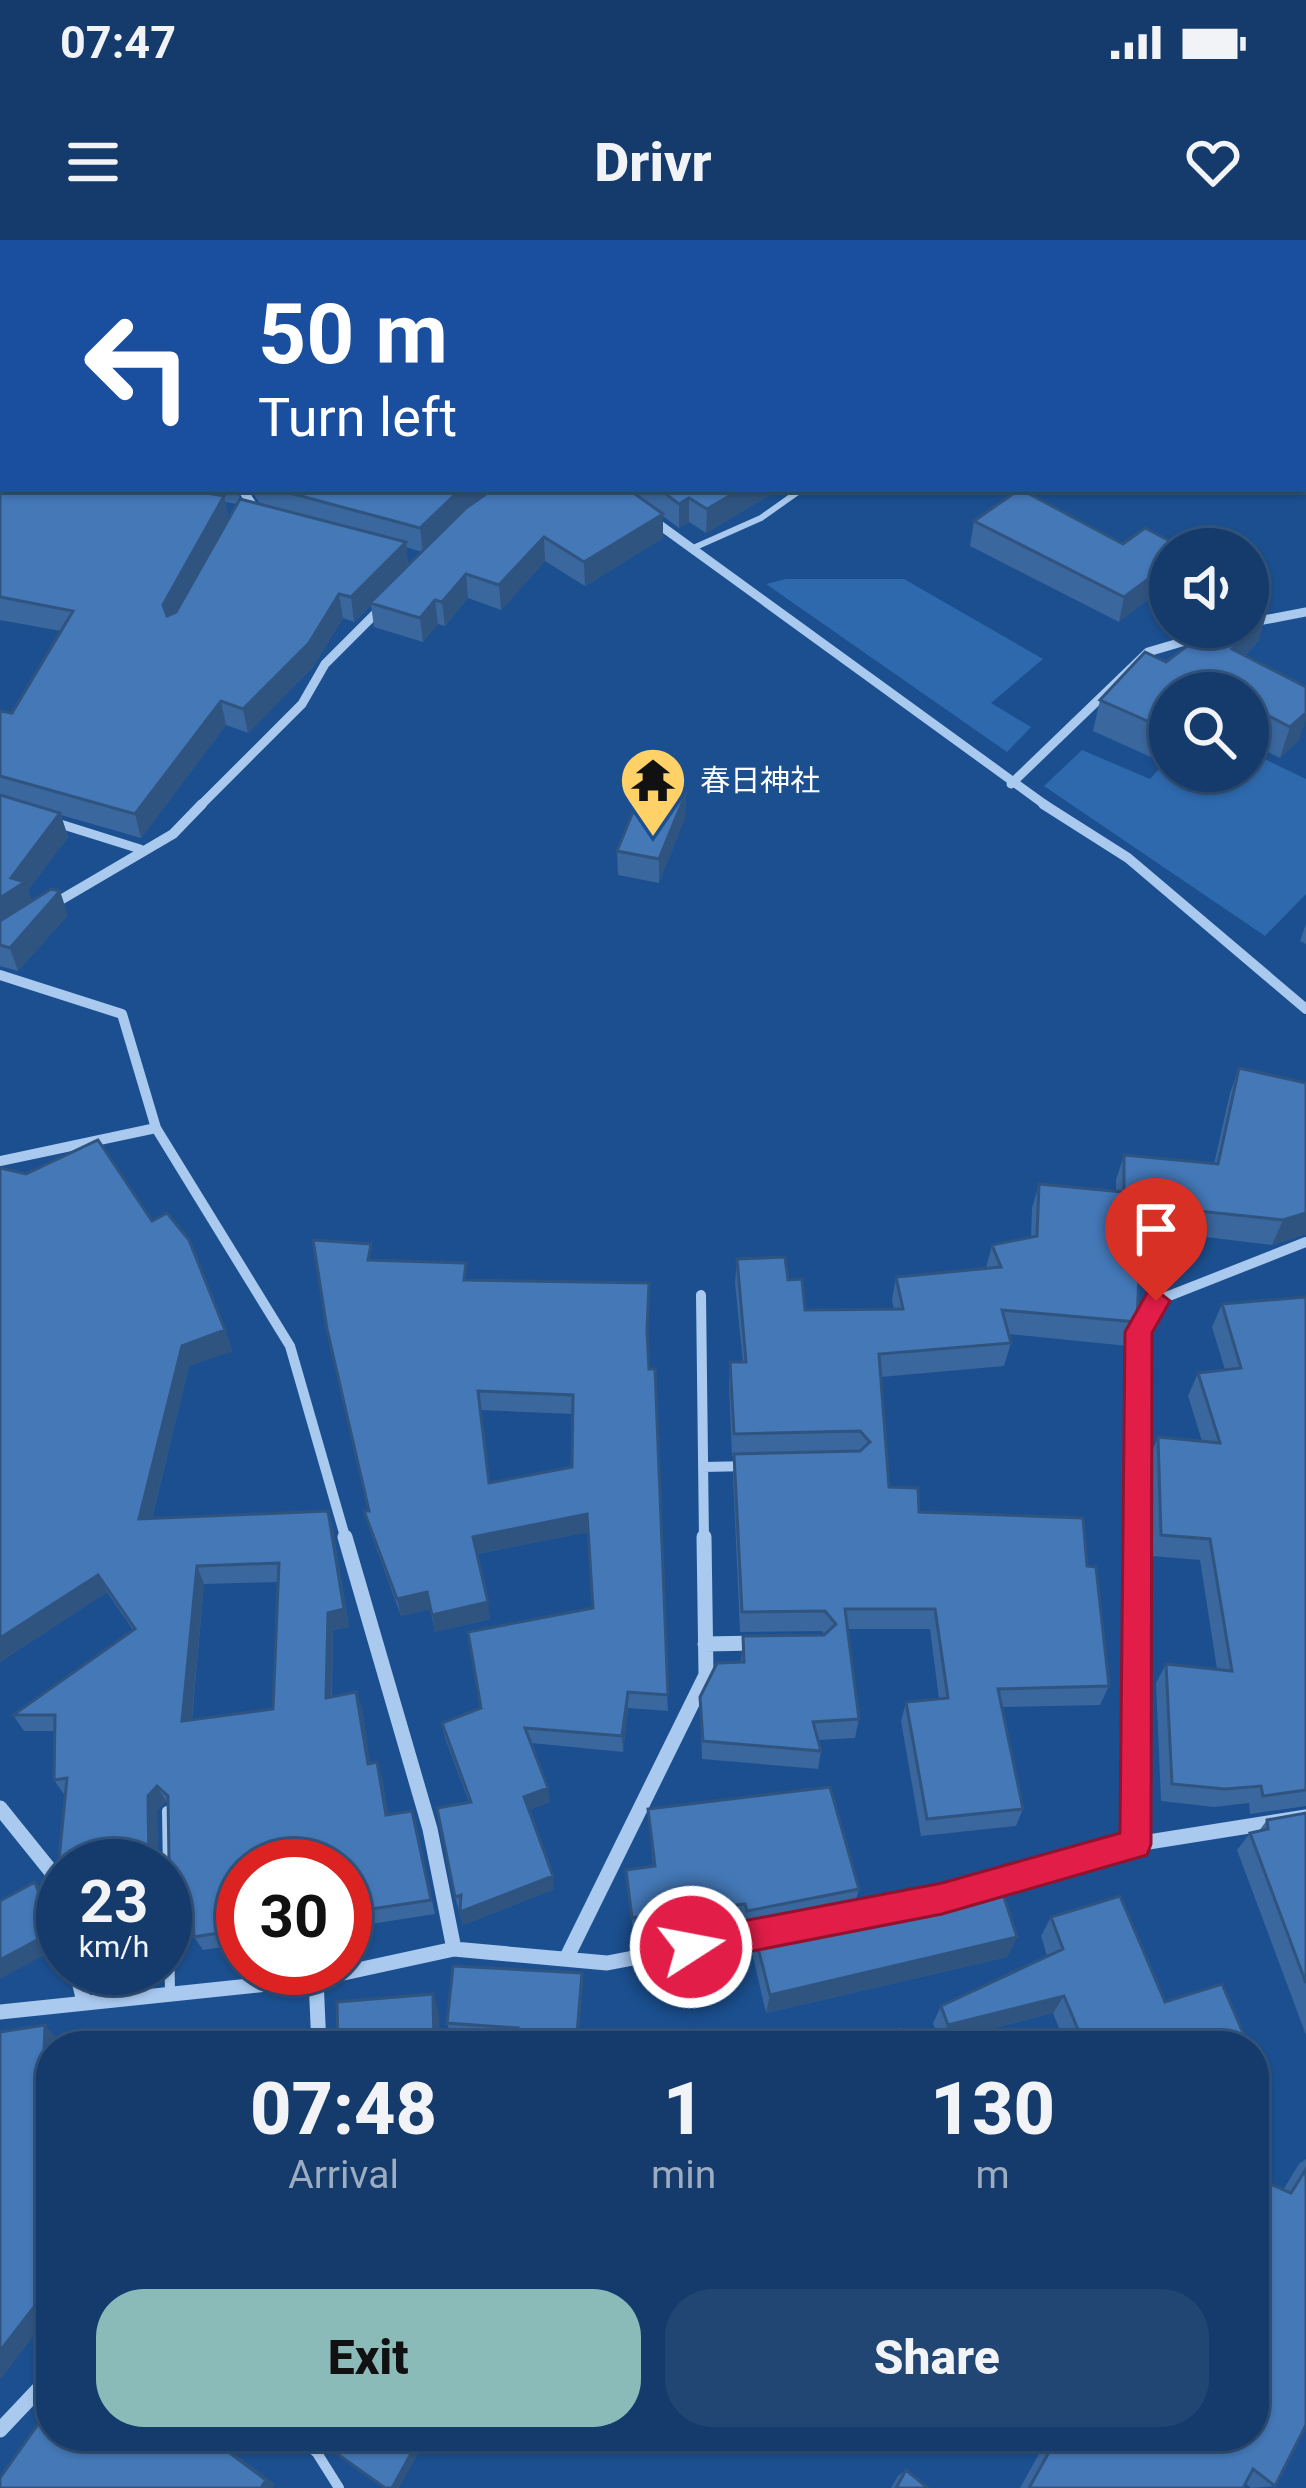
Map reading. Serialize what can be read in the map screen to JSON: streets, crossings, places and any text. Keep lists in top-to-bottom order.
{
  "places": {
    "temple": ["春日神社"]
  },
  "page": {
    "status": "07:47",
    "header": "Drivr",
    "turn": ["50 m", "Turn left"],
    "speed": "23 km/h",
    "limit": "30",
    "eta": [
      "07:48",
      "Arrival",
      "1",
      "min",
      "130",
      "m"
    ],
    "buttons": ["Exit", "Share"]
  }
}
